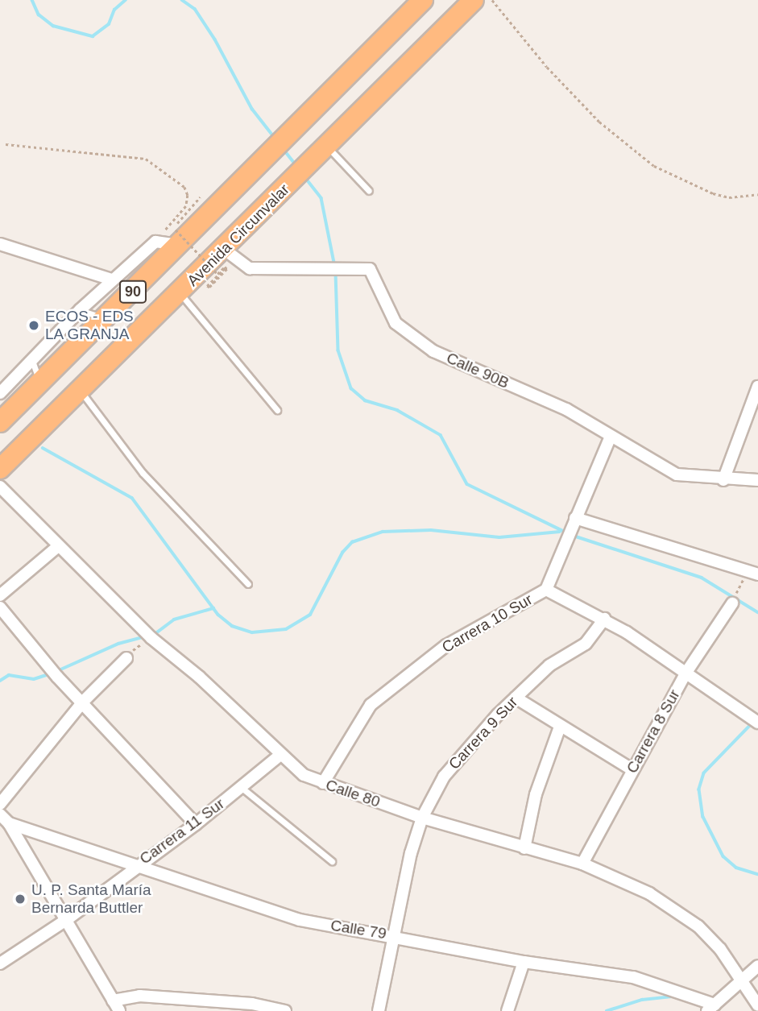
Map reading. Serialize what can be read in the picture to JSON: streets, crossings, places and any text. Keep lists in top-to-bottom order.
{
  "streets": {
    "highway": ["Avenida Circunvalar", "90"],
    "street": [
      "Calle 90B",
      "Carrera 10 Sur",
      "Carrera 8 Sur",
      "Carrera 9 Sur",
      "Calle 80",
      "Carrera 11 Sur",
      "Calle 79"
    ]
  },
  "crossings": [
    ["Avenida Circunvalar", "Calle 90B"],
    ["Calle 90B", "Carrera 10 Sur"],
    ["Carrera 10 Sur", "Calle 80"],
    ["Carrera 8 Sur", "Calle 80"],
    ["Carrera 9 Sur", "Calle 80"],
    ["Carrera 9 Sur", "Calle 79"],
    ["Calle 80", "Carrera 11 Sur"],
    ["Carrera 11 Sur", "Calle 79"]
  ],
  "places": ["ECOS - EDS LA GRANJA", "U. P. Santa María Bernarda Buttler"]
}
